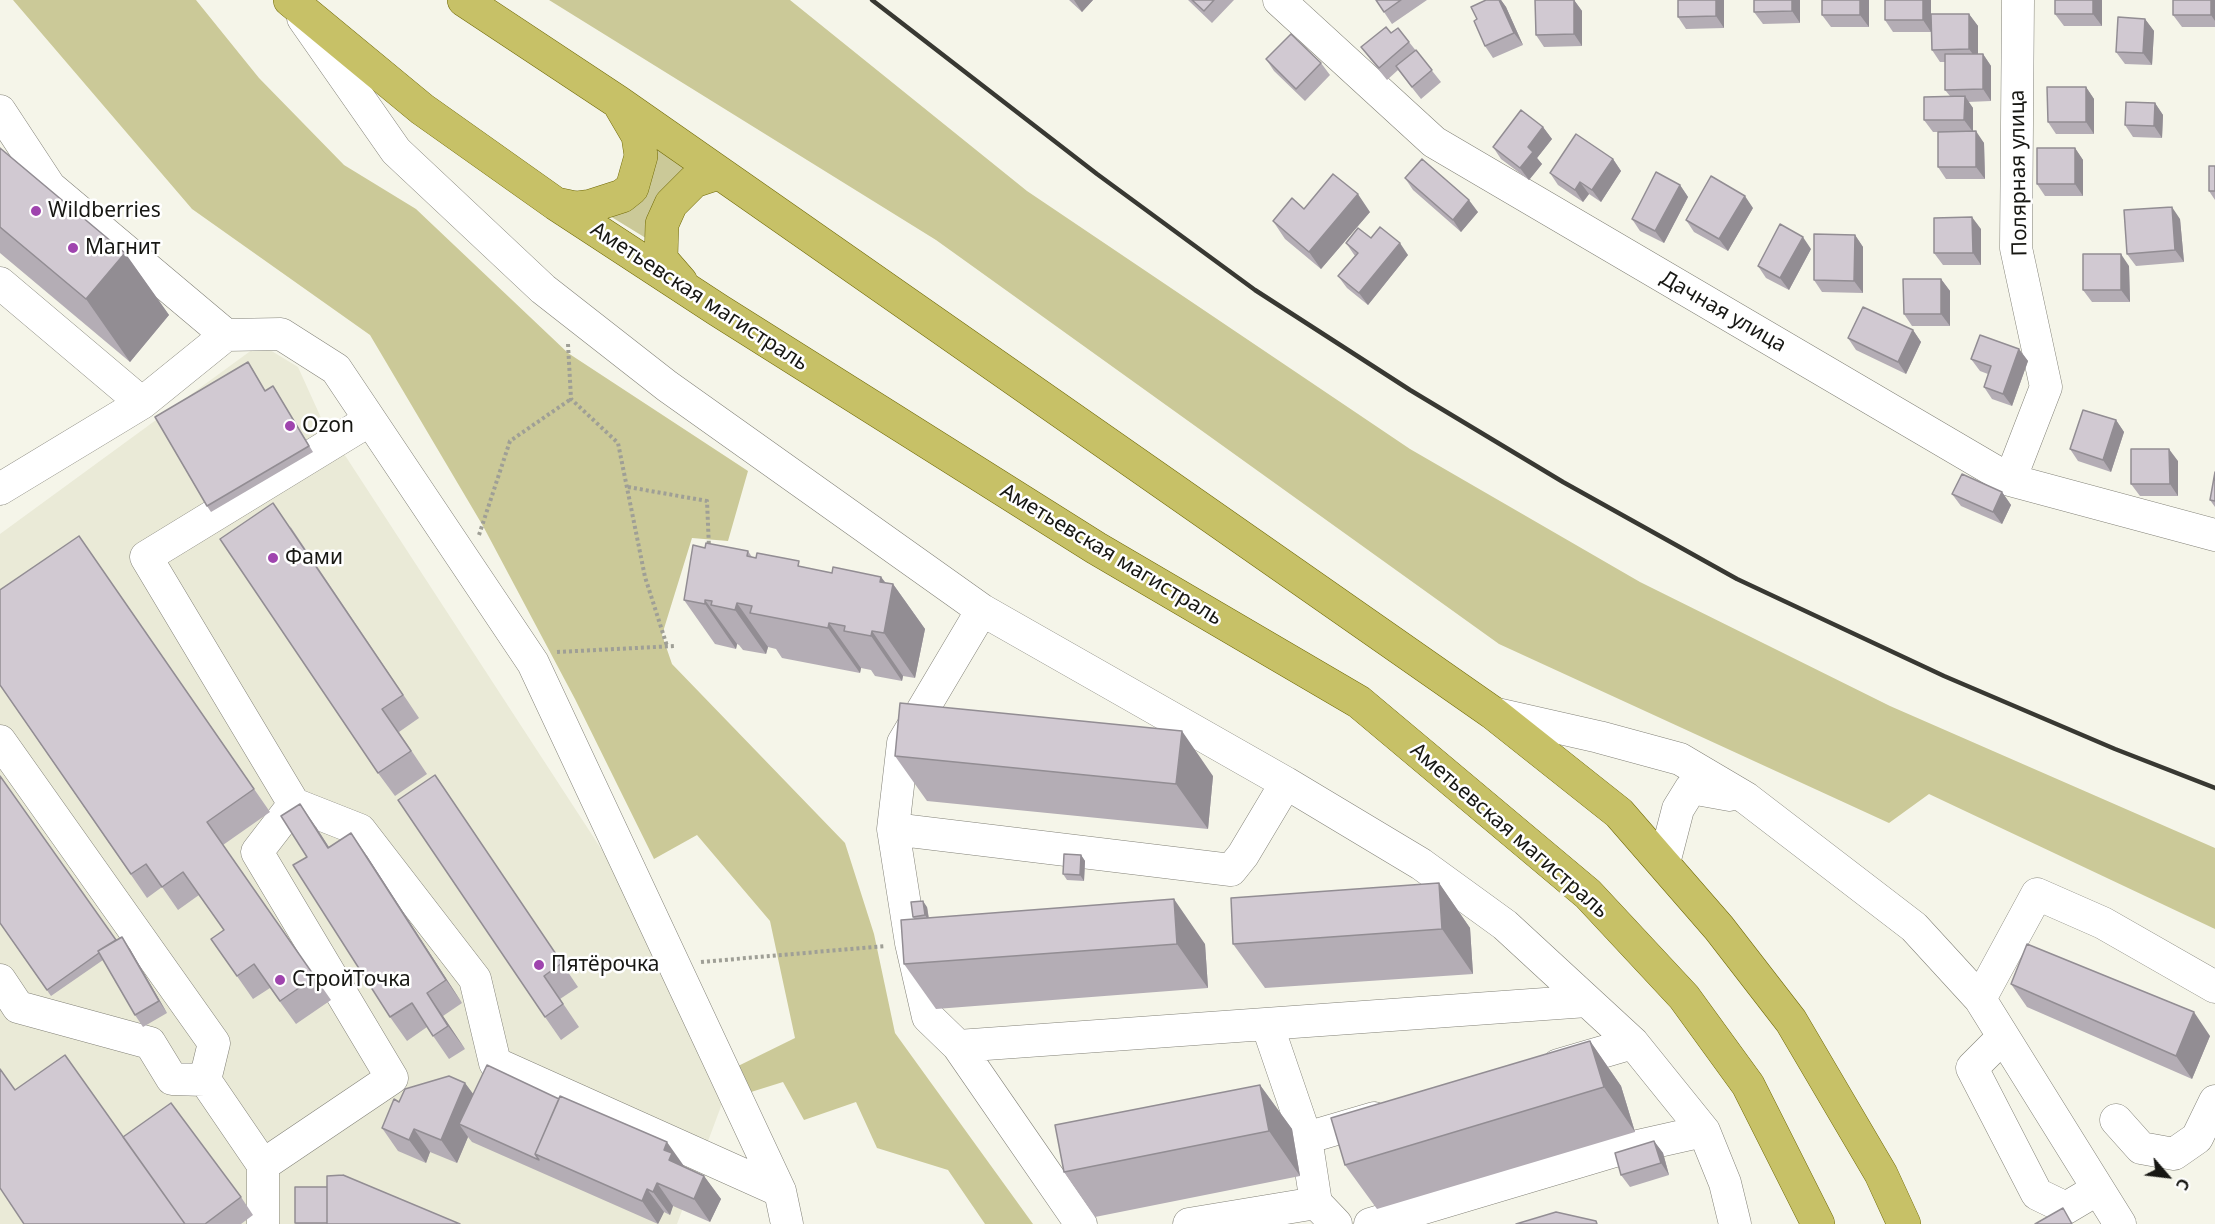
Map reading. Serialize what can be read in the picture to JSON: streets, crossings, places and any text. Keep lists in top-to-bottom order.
{
  "streets": {
    "main road": ["Аметьевская магистраль"],
    "street": ["Полярная улица", "Дачная улица"]
  },
  "crossings": [
    ["Полярная улица", "Дачная улица"]
  ],
  "places": [
    "Wildberries",
    "Магнит",
    "Ozon",
    "Фами",
    "Пятёрочка",
    "СтройТочка"
  ],
  "north": "bottom right"
}
